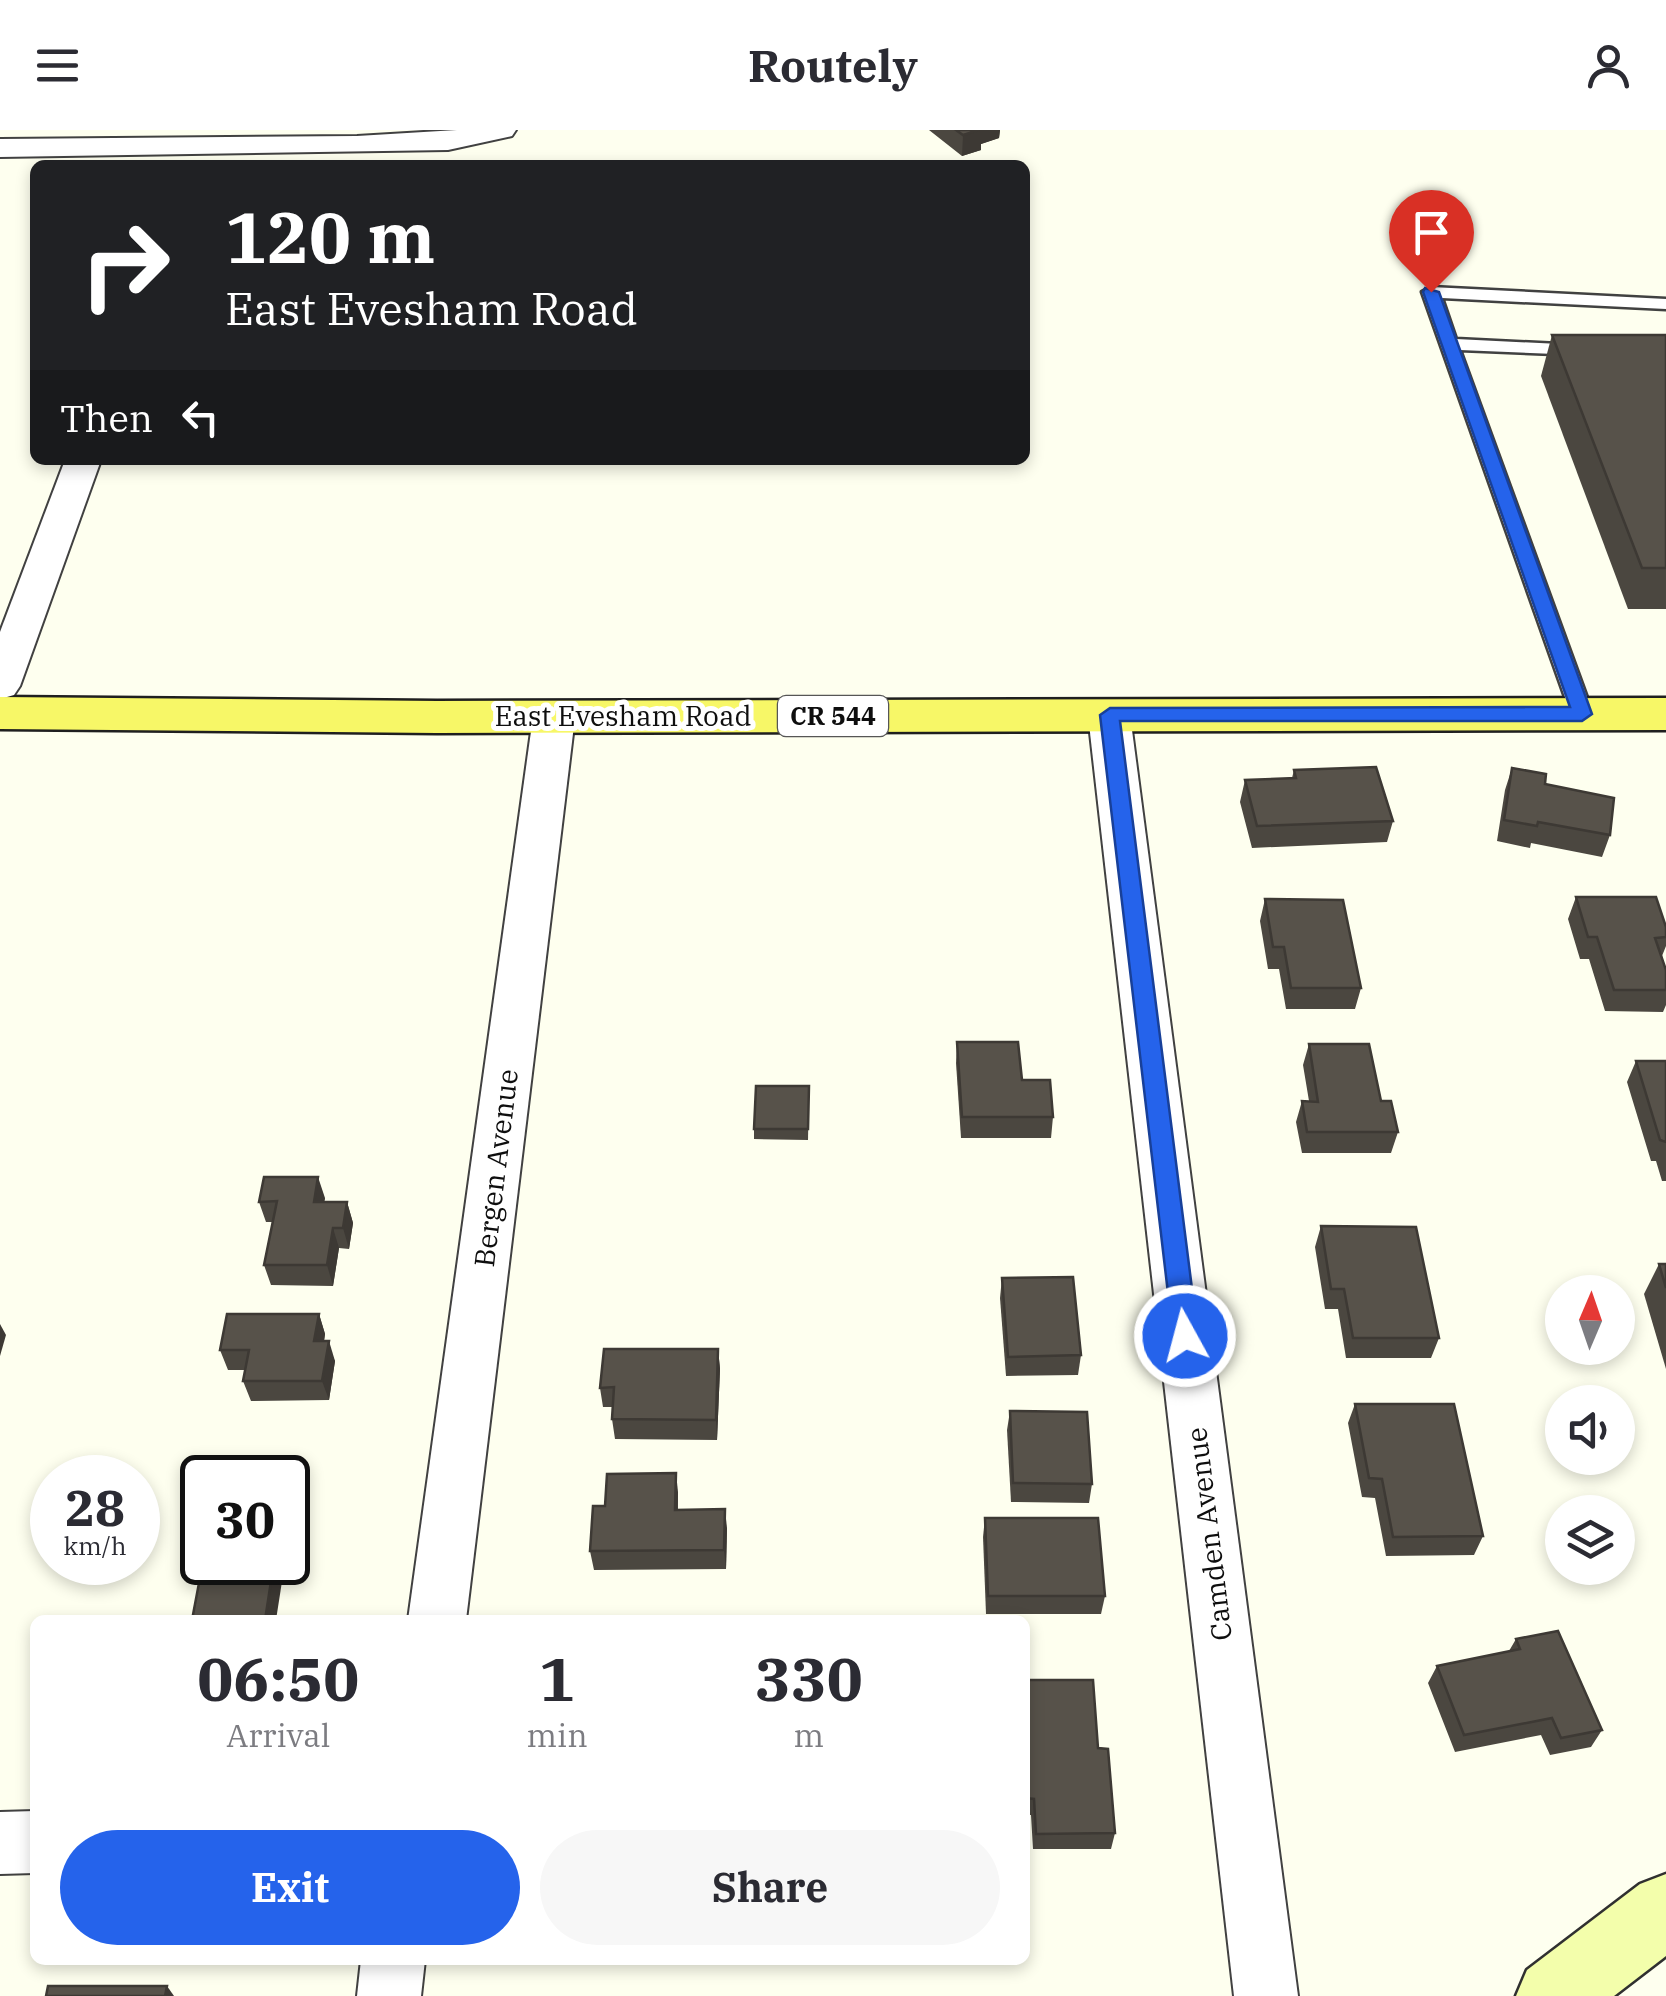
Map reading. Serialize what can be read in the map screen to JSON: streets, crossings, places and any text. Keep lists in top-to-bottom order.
{
  "streets": {
    "main road": ["East Evesham Road", "CR 544"],
    "street": ["Bergen Avenue", "Camden Avenue"]
  },
  "crossings": [
    ["East Evesham Road", "Bergen Avenue"],
    ["East Evesham Road", "Camden Avenue"]
  ],
  "north": "top",
  "page": {
    "header": "Routely",
    "turn": ["120 m", "East Evesham Road"],
    "then": "Then",
    "speed": "28 km/h",
    "limit": "30",
    "eta": [
      "06:50",
      "Arrival",
      "1",
      "min",
      "330",
      "m"
    ],
    "buttons": ["Exit", "Share"]
  }
}
